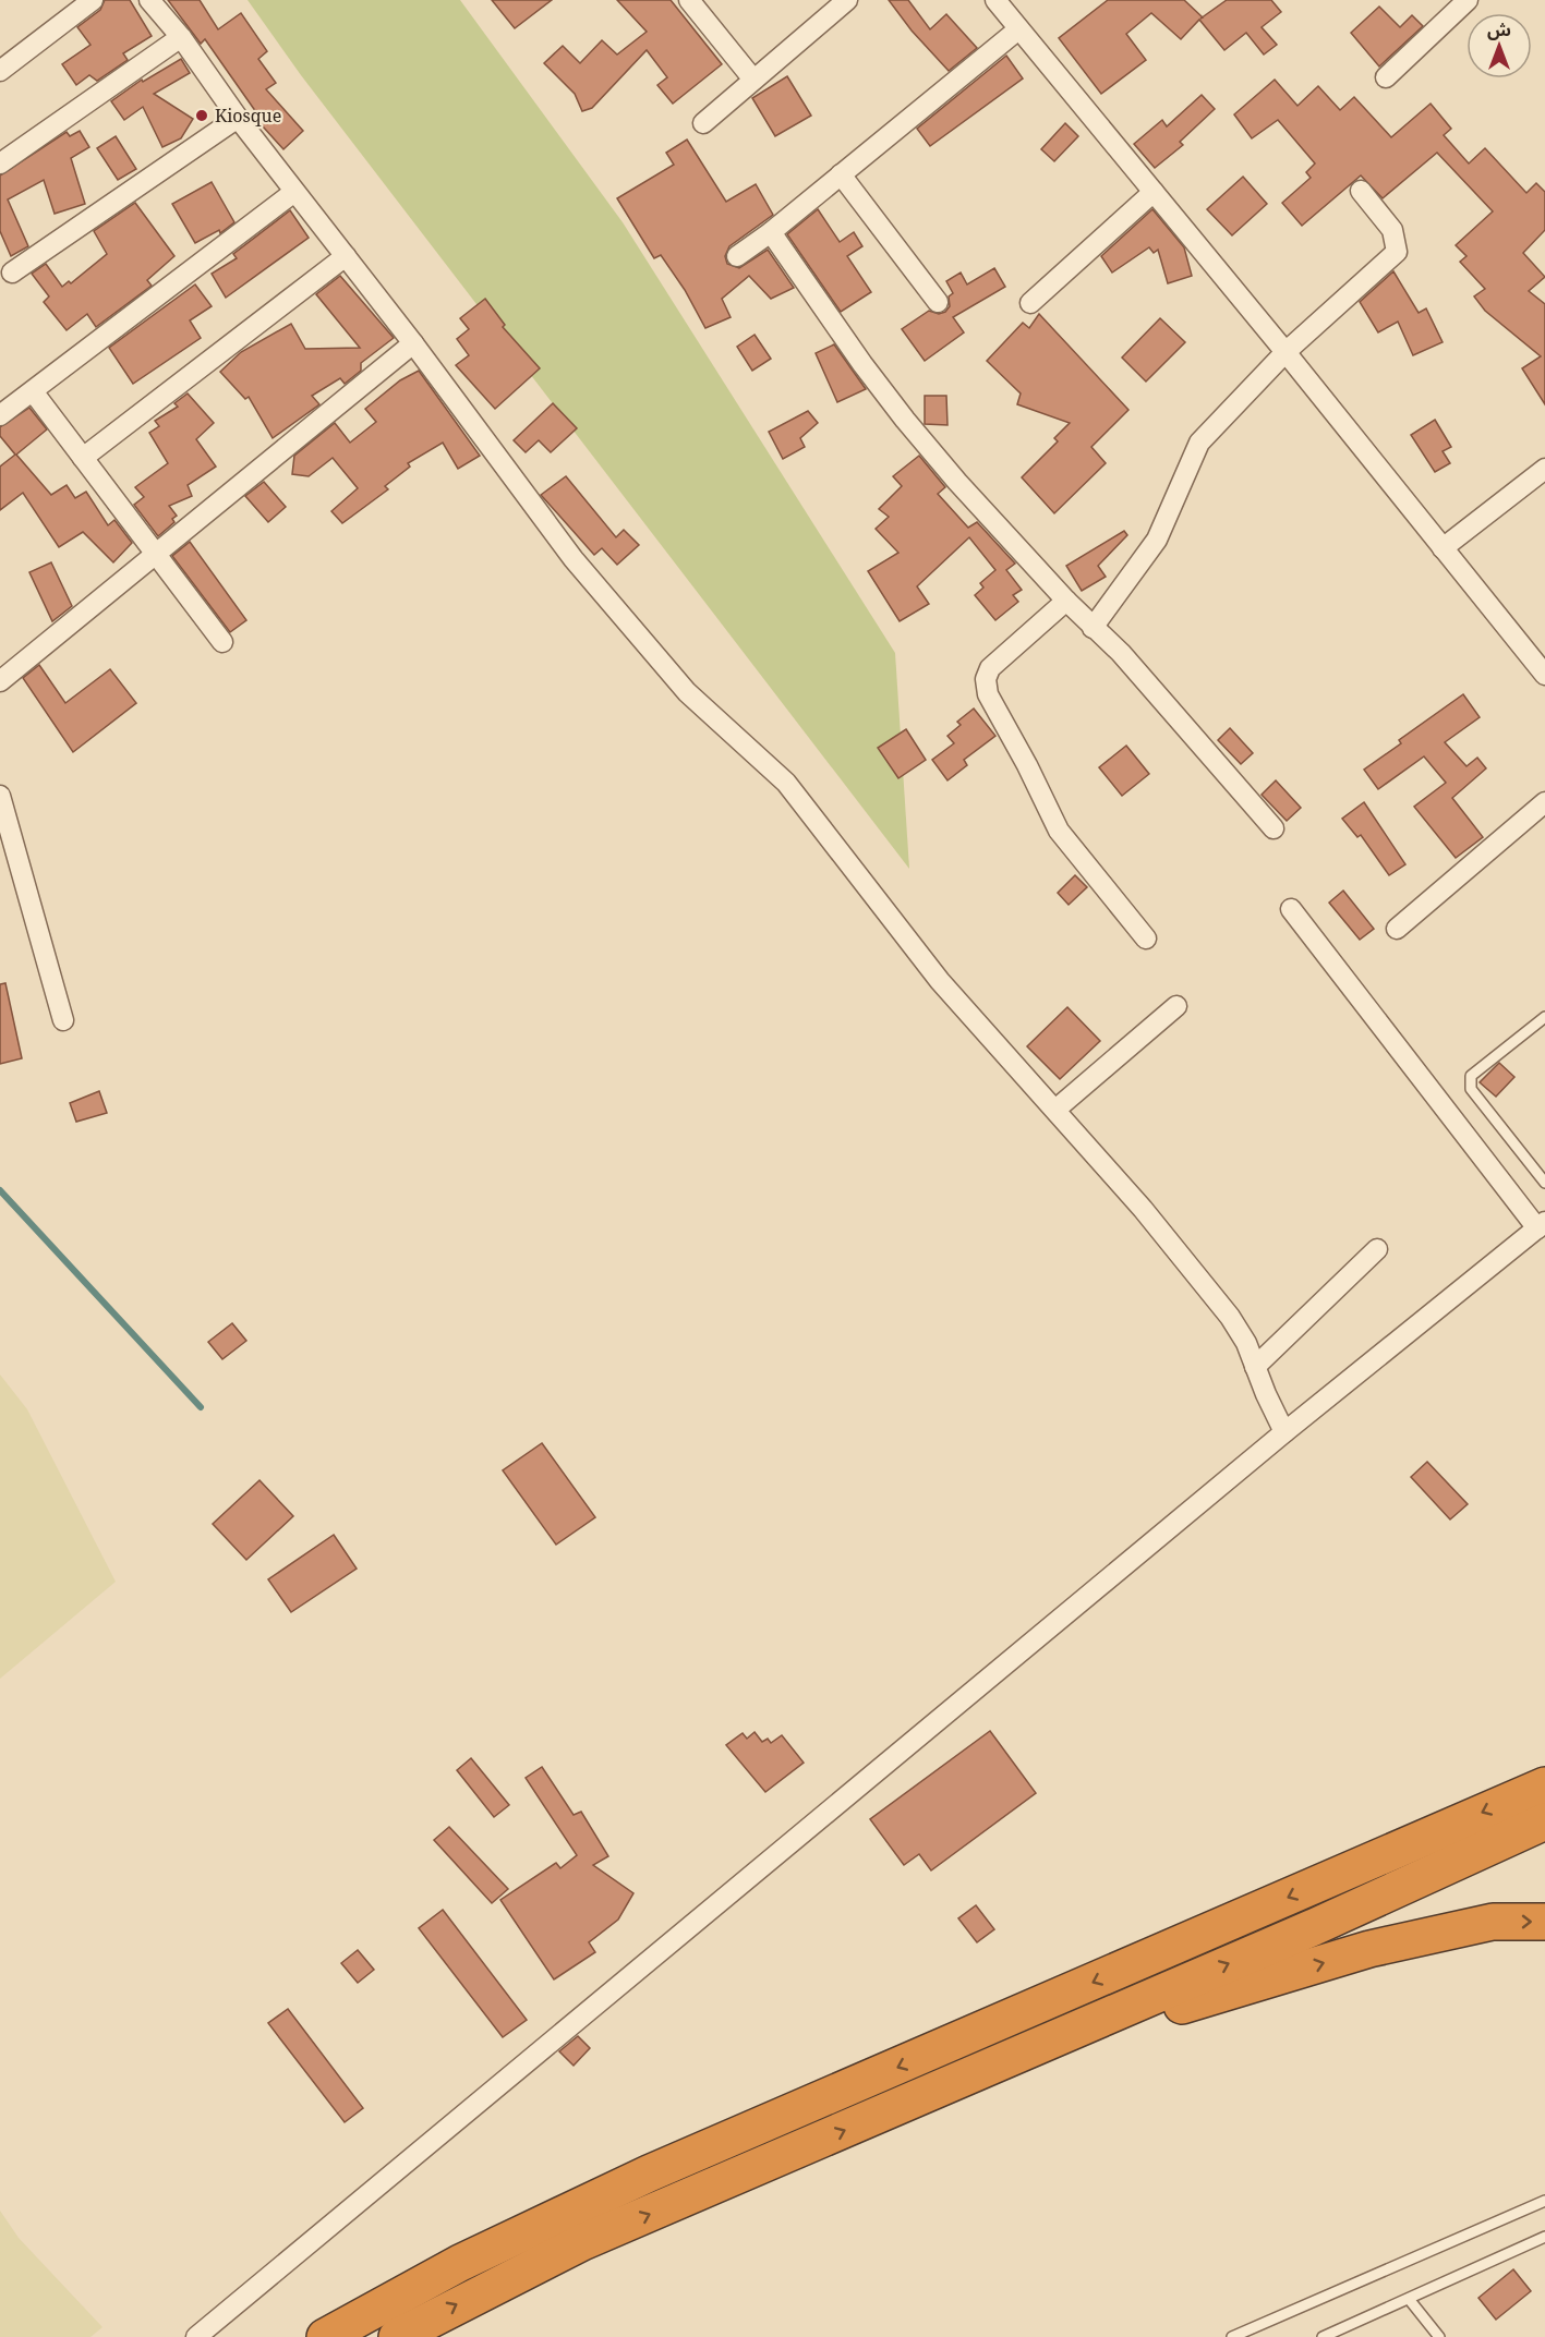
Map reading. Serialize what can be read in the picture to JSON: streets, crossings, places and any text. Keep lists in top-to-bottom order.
{
  "places": ["Kiosque"],
  "north": "top"
}
